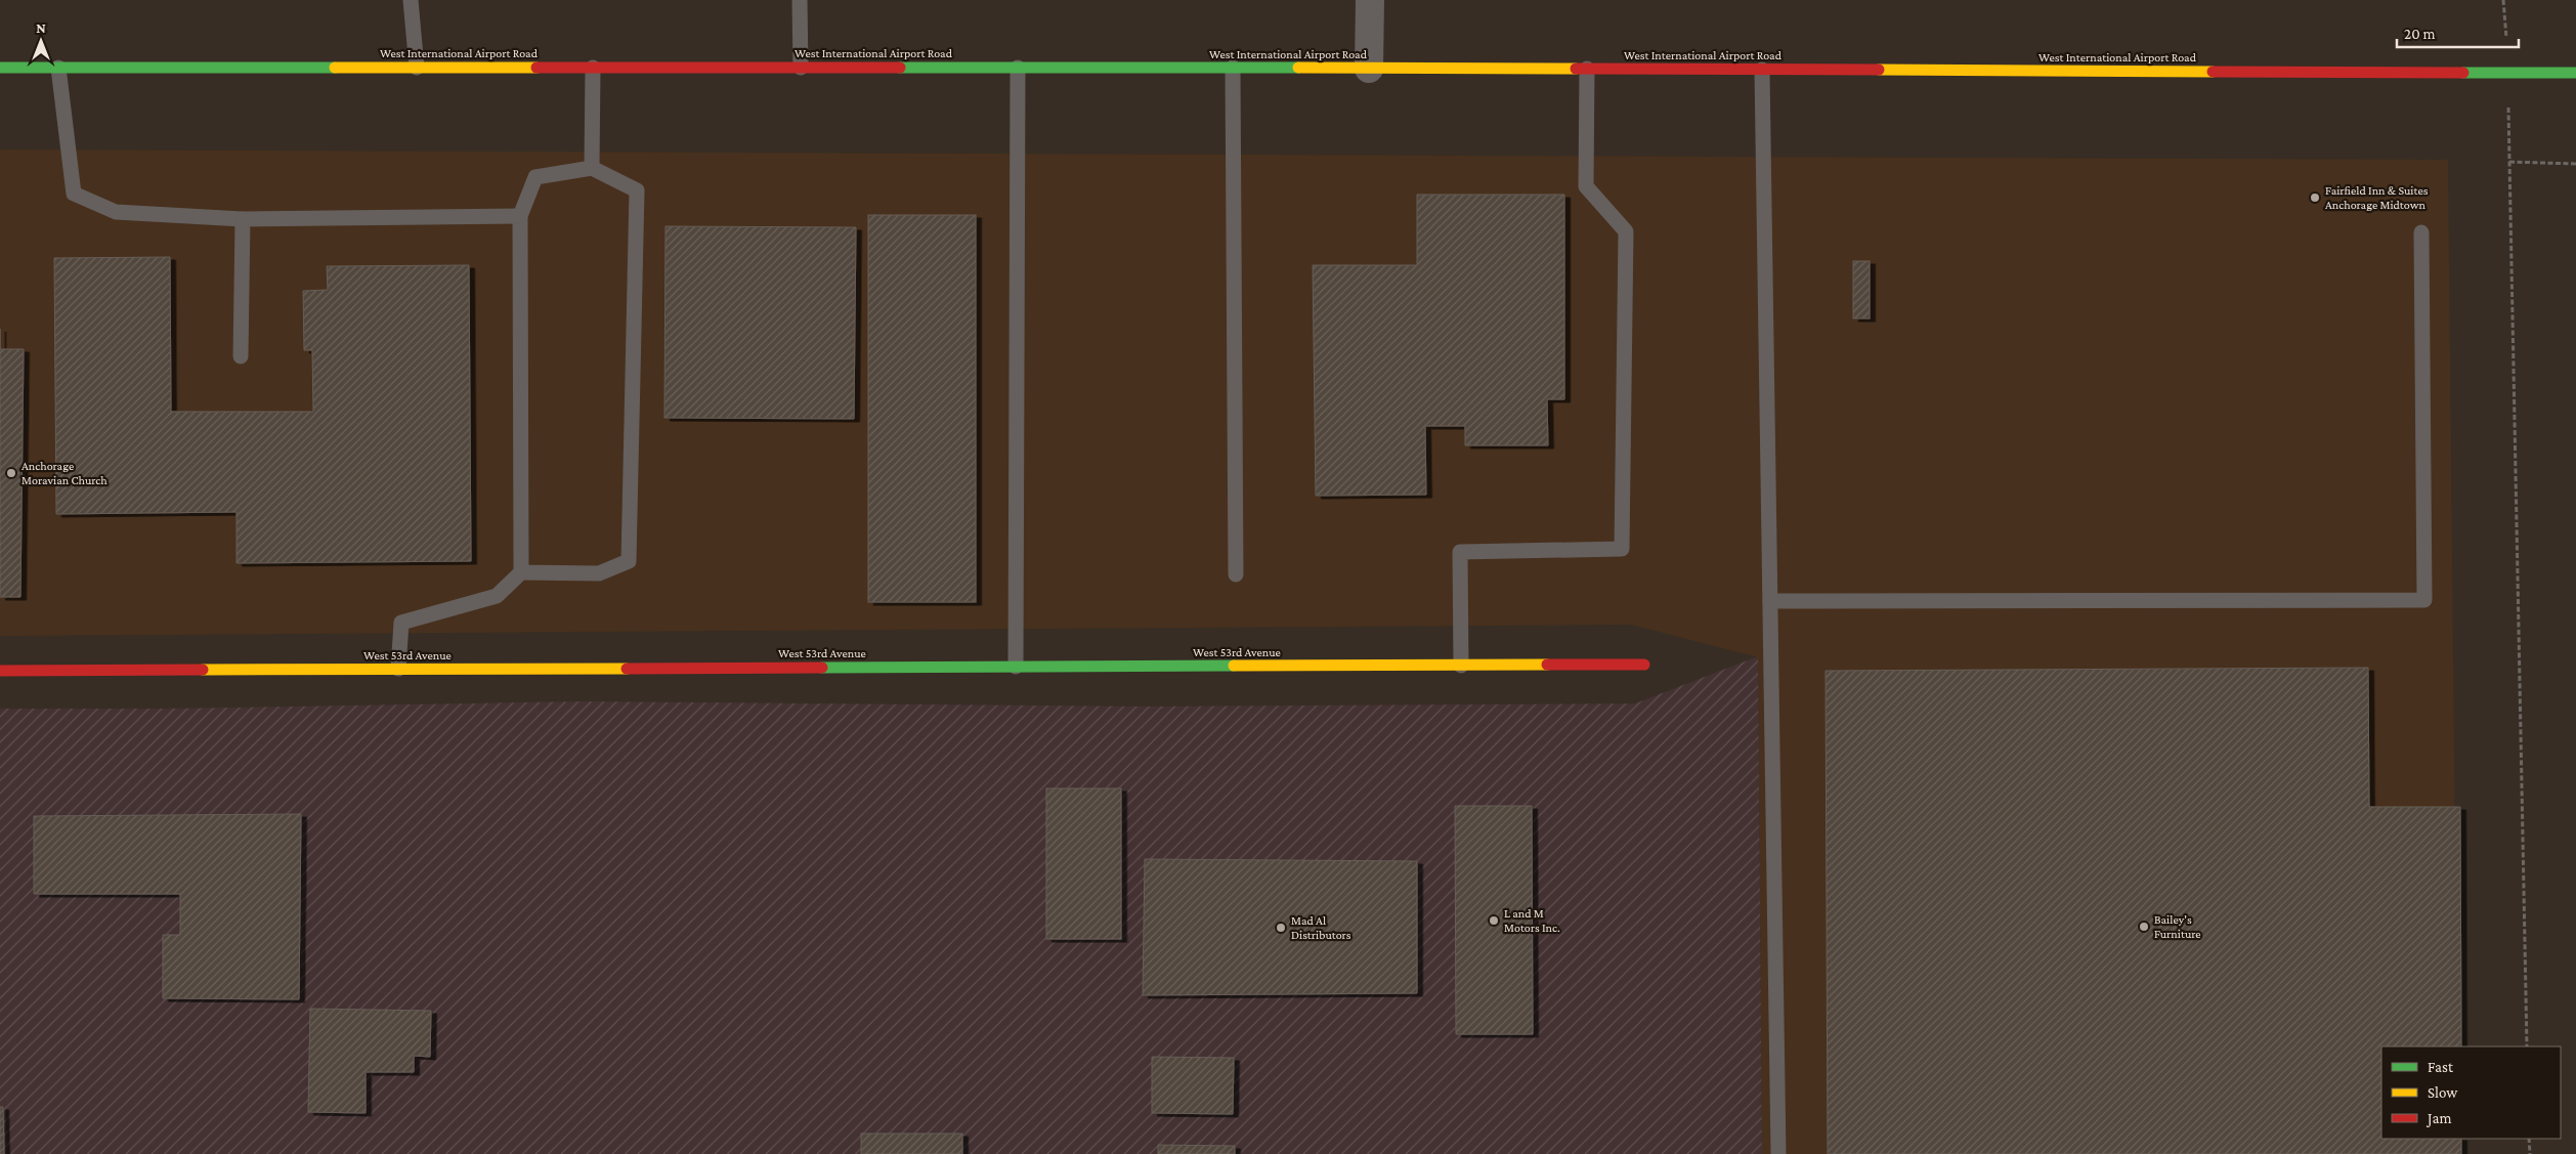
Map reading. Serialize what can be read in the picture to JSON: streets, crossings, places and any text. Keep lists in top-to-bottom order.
{
  "streets": {
    "main road": ["West International Airport Road", "West 53rd Avenue"]
  },
  "places": [
    "Fairfield Inn & Suites Anchorage Midtown",
    "Anchorage Moravian Church",
    "L and M Motors Inc.",
    "Bailey's Furniture",
    "Mad Al Distributors"
  ],
  "legend": ["Fast", "Slow", "Jam"],
  "scale_bar": "20 m",
  "north": "top"
}
